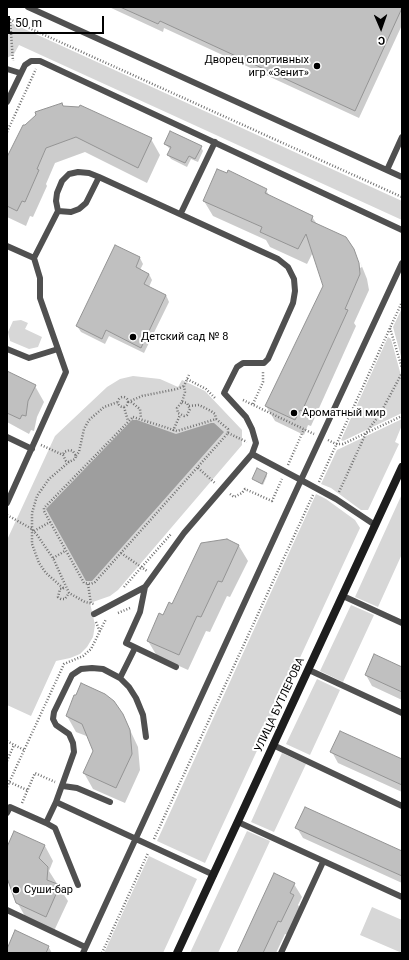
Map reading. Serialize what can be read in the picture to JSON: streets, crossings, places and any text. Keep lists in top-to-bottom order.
{
  "streets": {
    "street": ["УЛИЦА БУТЛЕРОВА"]
  },
  "places": [
    "Дворец спортивных игр «Зенит»",
    "Детский сад № 8",
    "Ароматный мир",
    "Суши-бар"
  ],
  "scale_bar": "50 m",
  "north": "bottom"
}
